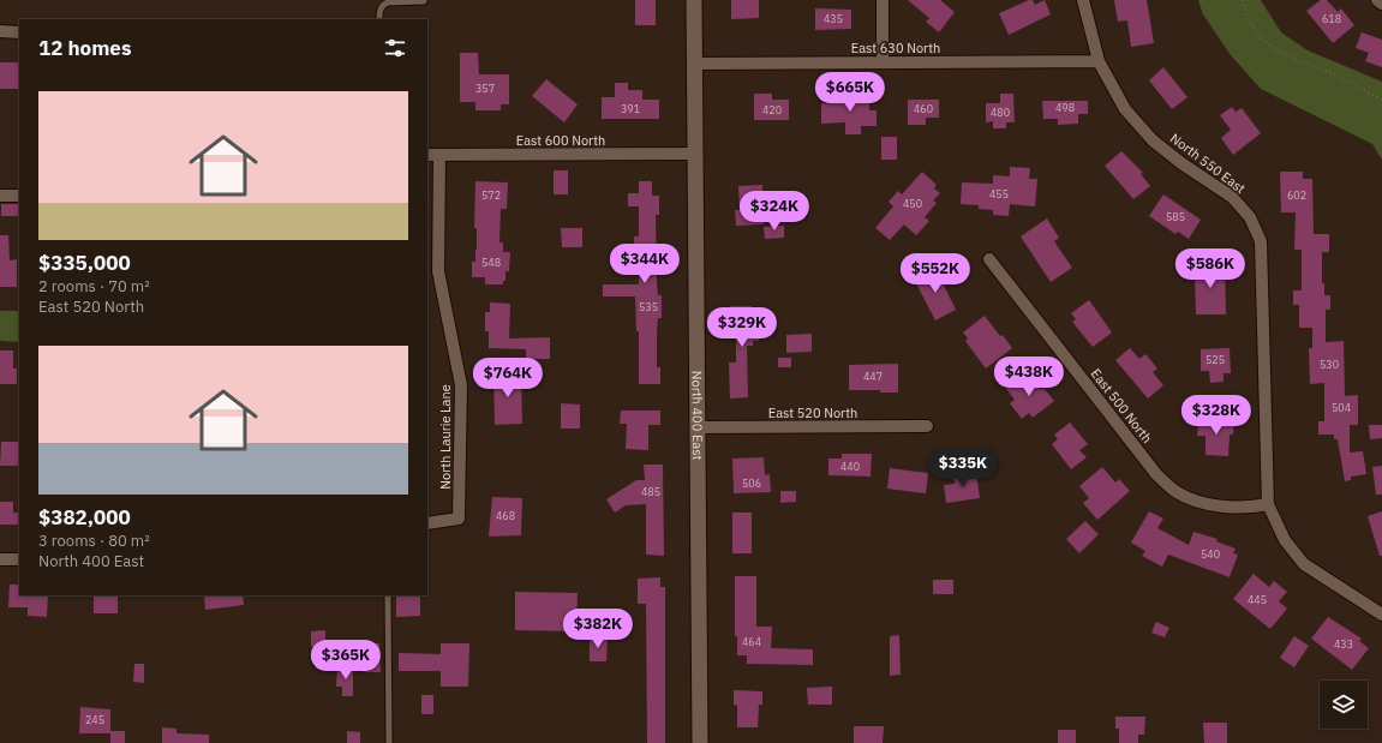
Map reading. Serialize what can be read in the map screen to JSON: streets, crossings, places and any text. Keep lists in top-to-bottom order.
{
  "streets": {
    "street": [
      "East 630 North",
      "East 600 North",
      "North 550 East",
      "East 500 North",
      "East 520 North",
      "North 400 East",
      "North Laurie Lane"
    ]
  },
  "crossings": [
    ["East 630 North", "North 550 East"],
    ["East 630 North", "North 400 East"],
    ["East 600 North", "North 400 East"],
    ["East 600 North", "North Laurie Lane"],
    ["North 550 East", "East 500 North"],
    ["East 520 North", "North 400 East"]
  ],
  "house_numbers": [
    "435",
    "618",
    "357",
    "498",
    "391",
    "460",
    "420",
    "480",
    "455",
    "572",
    "602",
    "450",
    "585",
    "548",
    "535",
    "525",
    "530",
    "447",
    "504",
    "440",
    "506",
    "485",
    "468",
    "540",
    "445",
    "464",
    "433",
    "245"
  ],
  "page": {
    "heading": "12 homes",
    "price": [
      "$665K",
      "$324K",
      "$344K",
      "$586K",
      "$552K",
      "$329K",
      "$438K",
      "$764K",
      "$328K",
      "$335K",
      "$382K",
      "$365K"
    ],
    "list": [
      {
        "name": "$335,000",
        "note": "2 rooms · 70 m² · East 520 North"
      },
      {
        "name": "$382,000",
        "note": "3 rooms · 80 m² · North 400 East"
      }
    ]
  }
}
